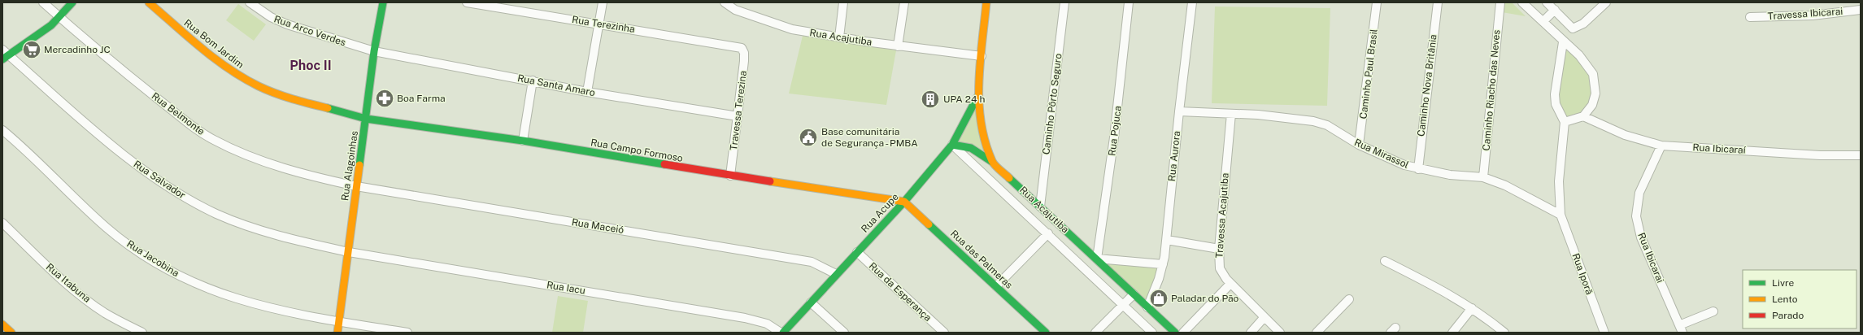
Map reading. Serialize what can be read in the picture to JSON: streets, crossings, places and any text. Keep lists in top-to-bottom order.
{
  "streets": {
    "street": [
      "Travessa Ibicarai",
      "Rua Terezinha",
      "Rua Arco Verdes",
      "Rua Acajutiba",
      "Rua Bom Jardim",
      "Caminho Paul Brasil",
      "Rua Santa Amaro",
      "Caminho Nova Britânia",
      "Caminho Riacho das Neves",
      "Caminho Pôrto Seguro",
      "Travessa Terezina",
      "Rua Belmonte",
      "Rua Pojuca",
      "Rua Ibicaraí",
      "Rua Campo Formoso",
      "Rua Mirassol",
      "Rua Aurora",
      "Rua Alagoinhas",
      "Rua Salvador",
      "Rua Acupe",
      "Travessa Acajutiba",
      "Rua Maceió",
      "Rua Ibicarai",
      "Rua Jacobina",
      "Rua das Palmeras",
      "Rua Iporã",
      "Rua Itabuna",
      "Rua Iacu",
      "Rua da Esperança"
    ]
  },
  "crossings": [
    ["Rua Terezinha", "Travessa Terezina"],
    ["Rua Arco Verdes", "Rua Santa Amaro"],
    ["Rua Arco Verdes", "Rua Alagoinhas"],
    ["Rua Acajutiba", "Caminho Pôrto Seguro"],
    ["Rua Acajutiba", "Rua Pojuca"],
    ["Rua Acajutiba", "Rua Aurora"],
    ["Rua Acajutiba", "Rua Acupe"],
    ["Rua Bom Jardim", "Rua Campo Formoso"],
    ["Rua Bom Jardim", "Rua Alagoinhas"],
    ["Caminho Paul Brasil", "Rua Mirassol"],
    ["Rua Santa Amaro", "Travessa Terezina"],
    ["Rua Santa Amaro", "Rua Alagoinhas"],
    ["Caminho Nova Britânia", "Rua Mirassol"],
    ["Caminho Riacho das Neves", "Rua Mirassol"],
    ["Travessa Terezina", "Rua Campo Formoso"],
    ["Rua Belmonte", "Rua Alagoinhas"],
    ["Rua Belmonte", "Rua Maceió"],
    ["Rua Ibicaraí", "Rua Ibicarai"],
    ["Rua Campo Formoso", "Rua Alagoinhas"],
    ["Rua Campo Formoso", "Rua Acupe"],
    ["Rua Campo Formoso", "Rua das Palmeras"],
    ["Rua Mirassol", "Rua Aurora"],
    ["Rua Mirassol", "Travessa Acajutiba"],
    ["Rua Mirassol", "Rua Iporã"],
    ["Rua Alagoinhas", "Rua Salvador"],
    ["Rua Alagoinhas", "Rua Maceió"],
    ["Rua Alagoinhas", "Rua Jacobina"],
    ["Rua Alagoinhas", "Rua Iacu"],
    ["Rua Salvador", "Rua Iacu"],
    ["Rua Acupe", "Rua Maceió"],
    ["Rua Acupe", "Rua das Palmeras"],
    ["Rua Acupe", "Rua da Esperança"]
  ],
  "districts": ["Phoc II"],
  "places": {
    "supermarket": ["Mercadinho JC"],
    "pharmacy": ["Boa Farma"],
    "building": ["UPA 24 h"],
    "public building": ["Base comunitária de Segurança - PMBA"],
    "shop": ["Paladar do Pão"]
  },
  "legend": ["Livre", "Lento", "Parado"]
}
